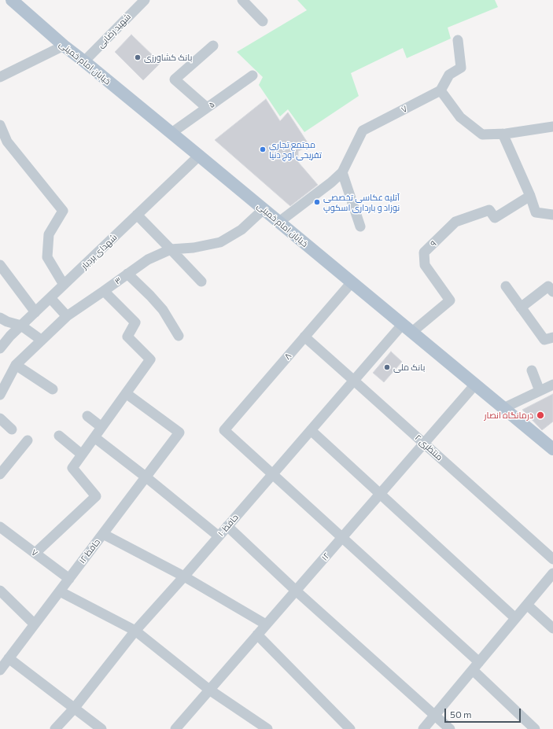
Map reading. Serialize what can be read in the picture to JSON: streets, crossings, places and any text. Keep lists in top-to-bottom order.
{
  "streets": {
    "main road": ["خیابان امام خمینی"],
    "street": [
      "شهید رضایی",
      "۵",
      "۷",
      "۹",
      "شهدای بردبار",
      "۳",
      "۸",
      "منتظری ۲",
      "حافظ ۱۰",
      "حافظ ۱۲",
      "۱۲"
    ]
  },
  "crossings": [
    ["شهید رضایی", "خیابان امام خمینی"],
    ["خیابان امام خمینی", "۵"],
    ["خیابان امام خمینی", "۷"],
    ["خیابان امام خمینی", "۹"],
    ["خیابان امام خمینی", "شهدای بردبار"],
    ["خیابان امام خمینی", "۳"],
    ["خیابان امام خمینی", "۸"],
    ["خیابان امام خمینی", "حافظ ۱۰"],
    ["خیابان امام خمینی", "۱۲"],
    ["۷", "حافظ ۱۲"],
    ["۹", "حافظ ۱۰"],
    ["۸", "منتظری ۲"],
    ["۸", "حافظ ۱۰"],
    ["منتظری ۲", "حافظ ۱۰"],
    ["منتظری ۲", "۱۲"]
  ],
  "places": [
    "بانک کشاورزی",
    "مجتمع تجاری تفریحی اوج دنیا",
    "آتلیه عکاسی تخصصی نوزاد و بارداری اسکوپ",
    "بانک ملی",
    "درمانگاه انصار"
  ],
  "scale_bar": "50 m"
}
